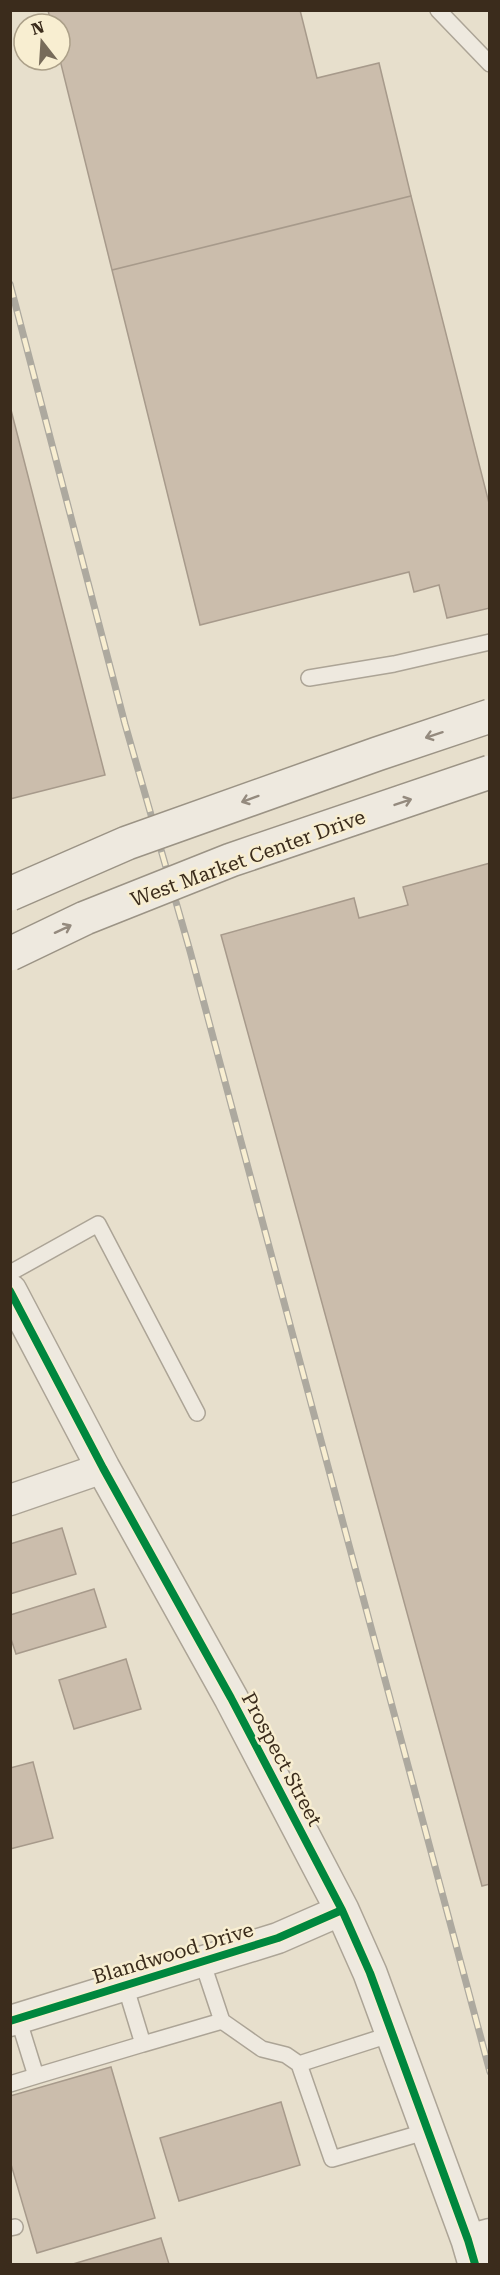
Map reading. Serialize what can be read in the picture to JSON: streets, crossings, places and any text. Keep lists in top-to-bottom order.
{
  "streets": {
    "street": ["West Market Center Drive", "Prospect Street", "Blandwood Drive"]
  },
  "crossings": [
    ["Prospect Street", "Blandwood Drive"]
  ],
  "north": "top"
}
